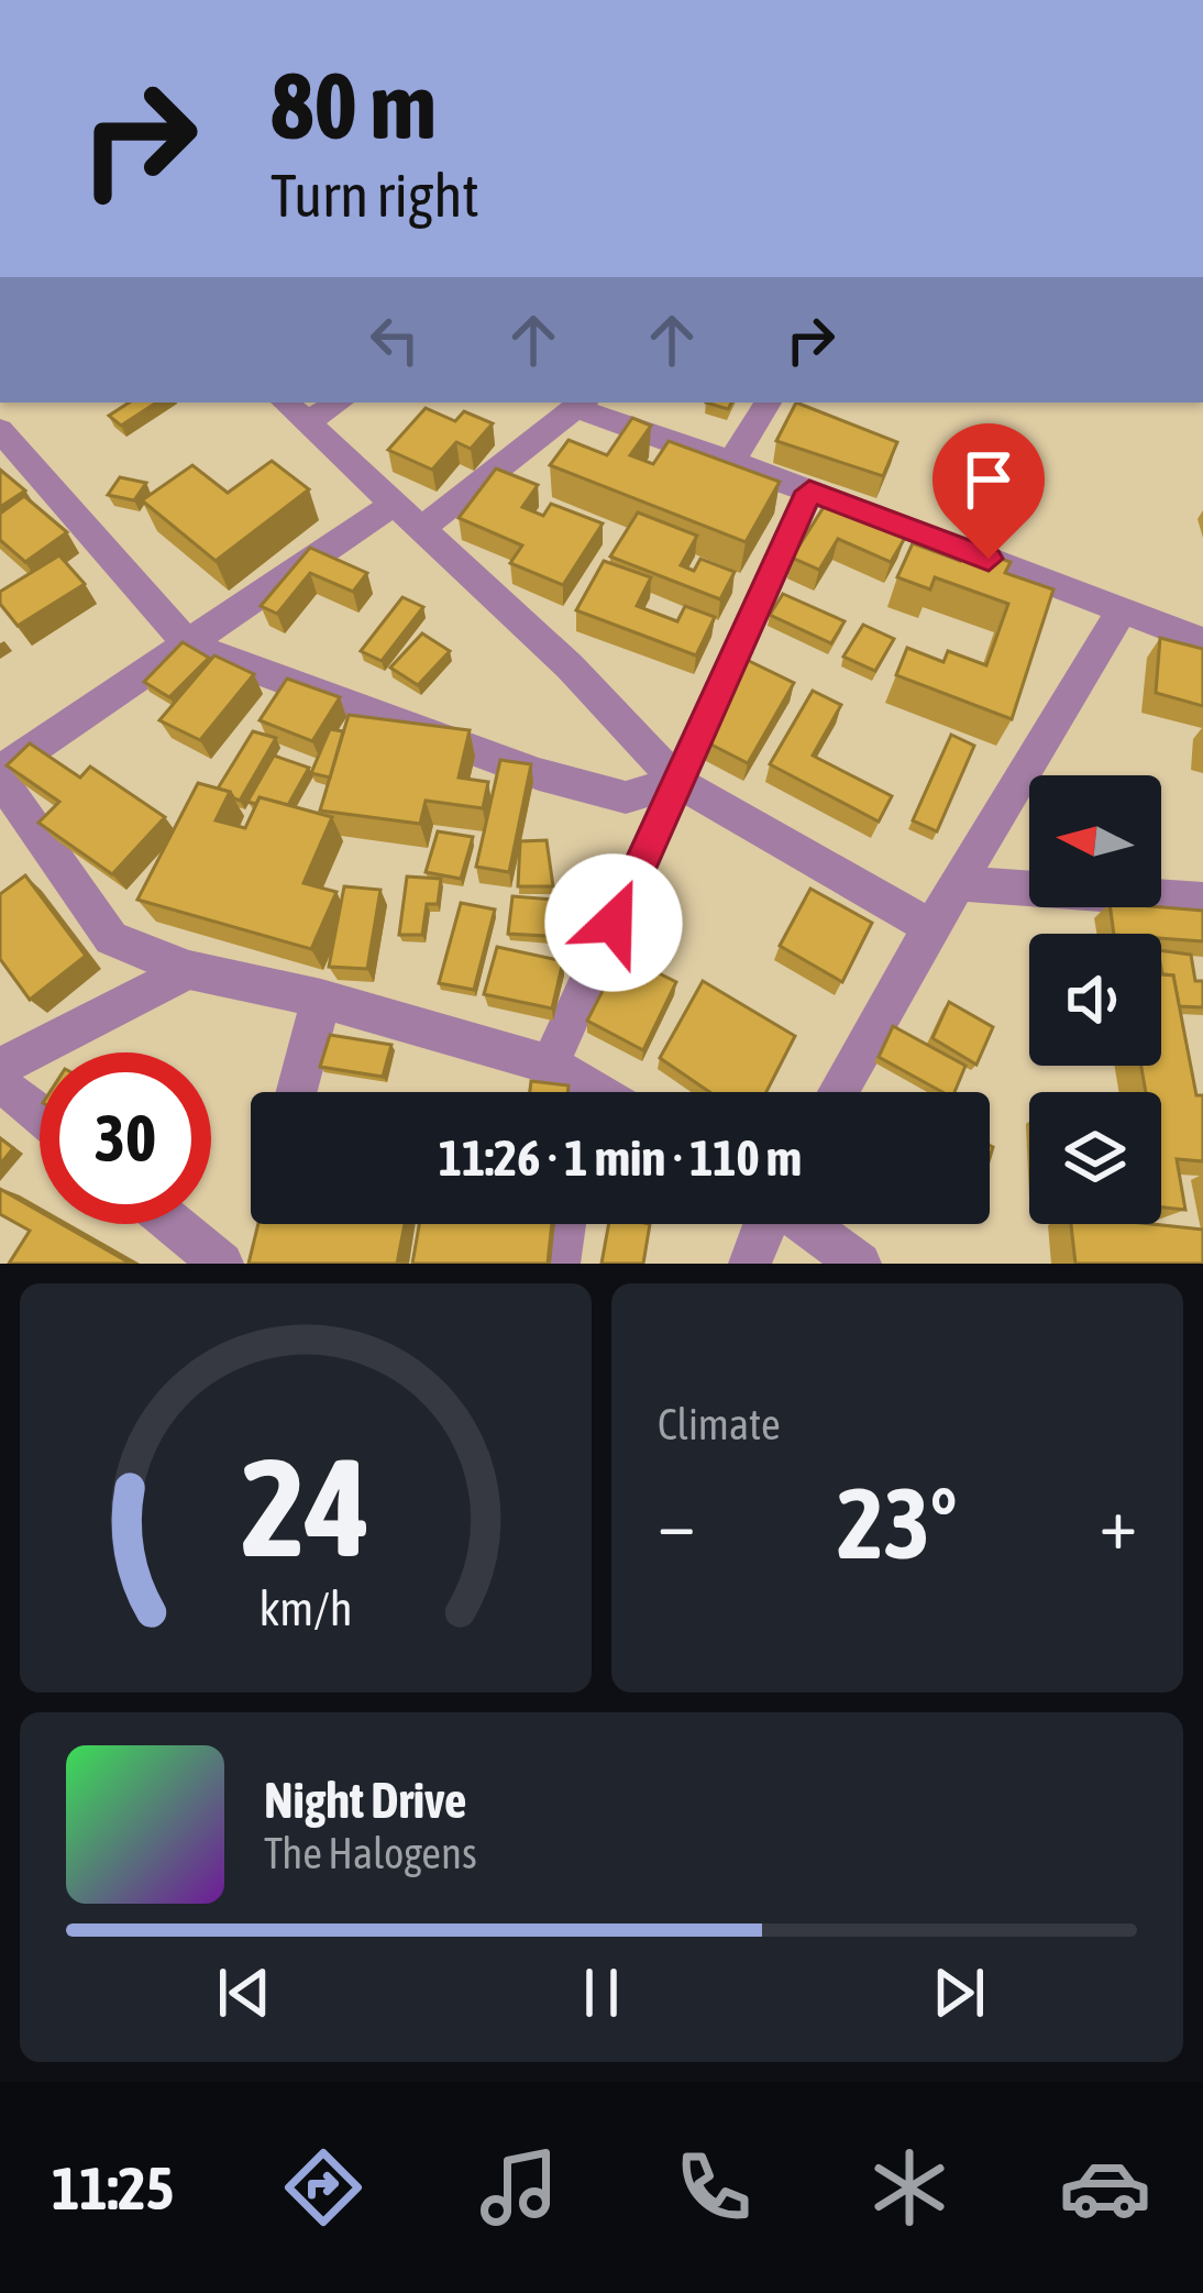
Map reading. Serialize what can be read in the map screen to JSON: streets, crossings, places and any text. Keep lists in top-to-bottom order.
{
  "north": "left",
  "page": {
    "turn": ["80 m", "Turn right"],
    "limit": "30",
    "trip": "11:26 · 1 min · 110 m",
    "tile": "Climate",
    "heat": ["−", "23°", "+"],
    "song": ["Night Drive", "The Halogens"],
    "tabs": "11:25",
    "gauge": ["24", "km/h"]
  }
}
